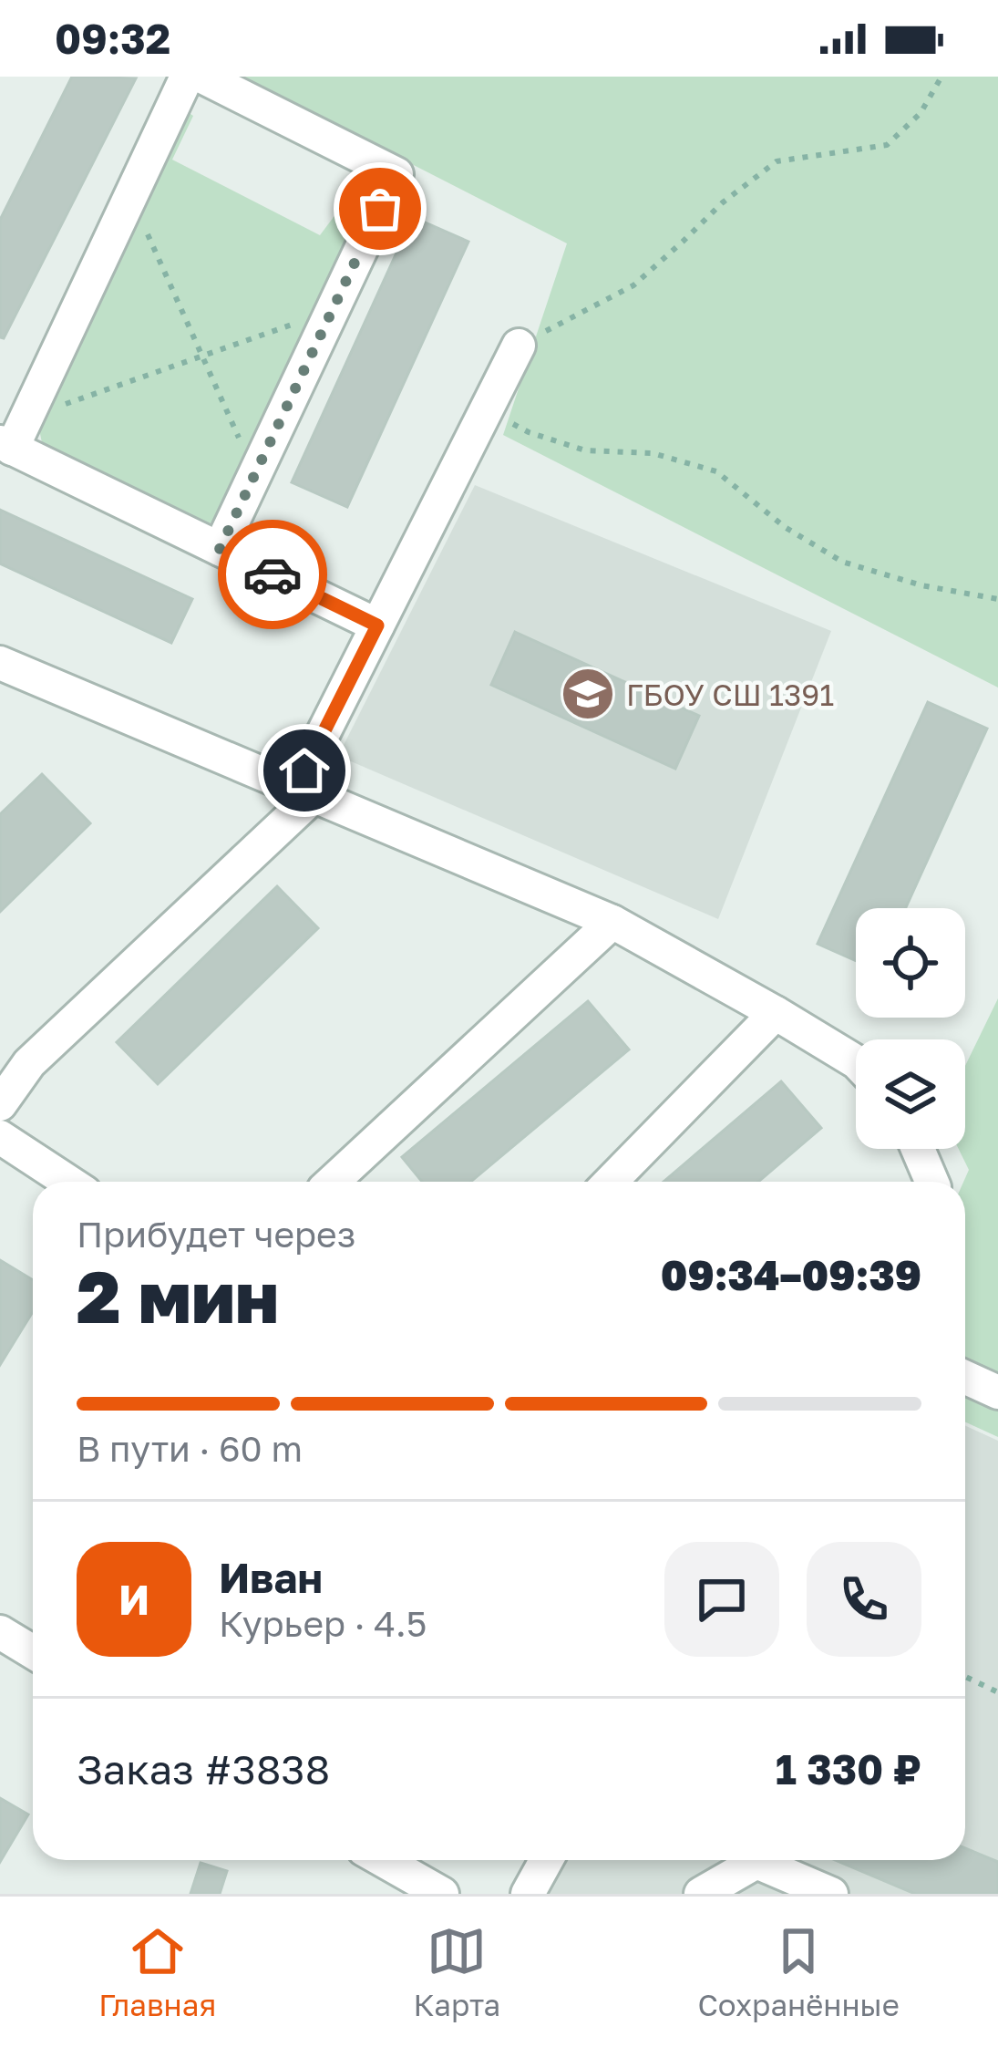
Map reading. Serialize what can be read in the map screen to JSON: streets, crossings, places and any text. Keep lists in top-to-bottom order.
{
  "places": {
    "school or university": ["ГБОУ СШ 1391"]
  },
  "page": {
    "status": "09:32",
    "heading": ["2 мин", "Прибудет через", "09:34–09:39"],
    "panel": [
      "Иван",
      "Курьер · 4.5",
      "Заказ #3838",
      "1 330 ₽"
    ],
    "bar": "В пути · 60 m",
    "round": "И",
    "tabs": ["Главная", "Карта", "Сохранённые"]
  }
}
